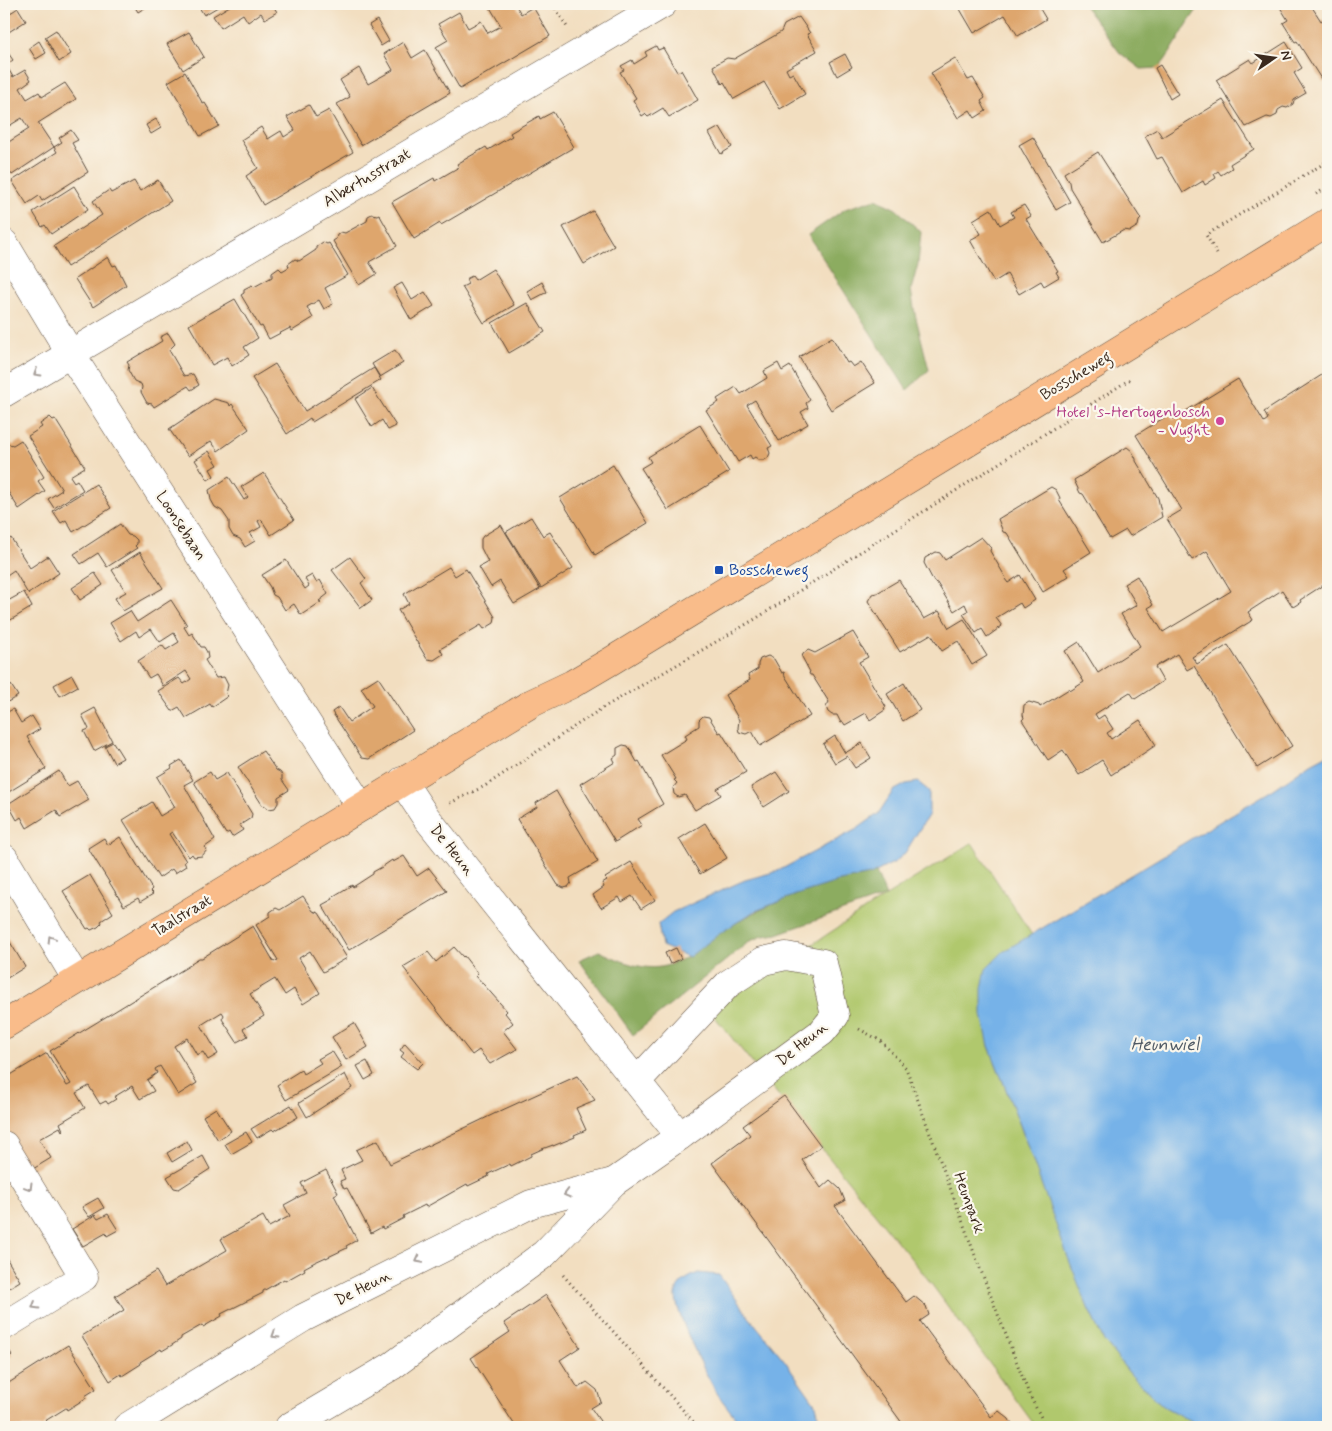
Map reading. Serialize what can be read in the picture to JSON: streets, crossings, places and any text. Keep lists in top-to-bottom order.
{
  "streets": {
    "main road": ["Bosscheweg", "Taalstraat"],
    "street": ["Albertusstraat", "Loonsebaan", "De Heun"],
    "path": ["Heunpark"]
  },
  "crossings": [
    ["Albertusstraat", "Loonsebaan"],
    ["Bosscheweg", "Loonsebaan"],
    ["Bosscheweg", "De Heun"],
    ["Bosscheweg", "Taalstraat"],
    ["Loonsebaan", "Taalstraat"],
    ["De Heun", "Heunpark"]
  ],
  "water": ["Heunwiel"],
  "places": {
    "other": ["Hotel 's-Hertogenbosch - Vught"],
    "transit": ["Bosscheweg"]
  },
  "north": "right"
}
